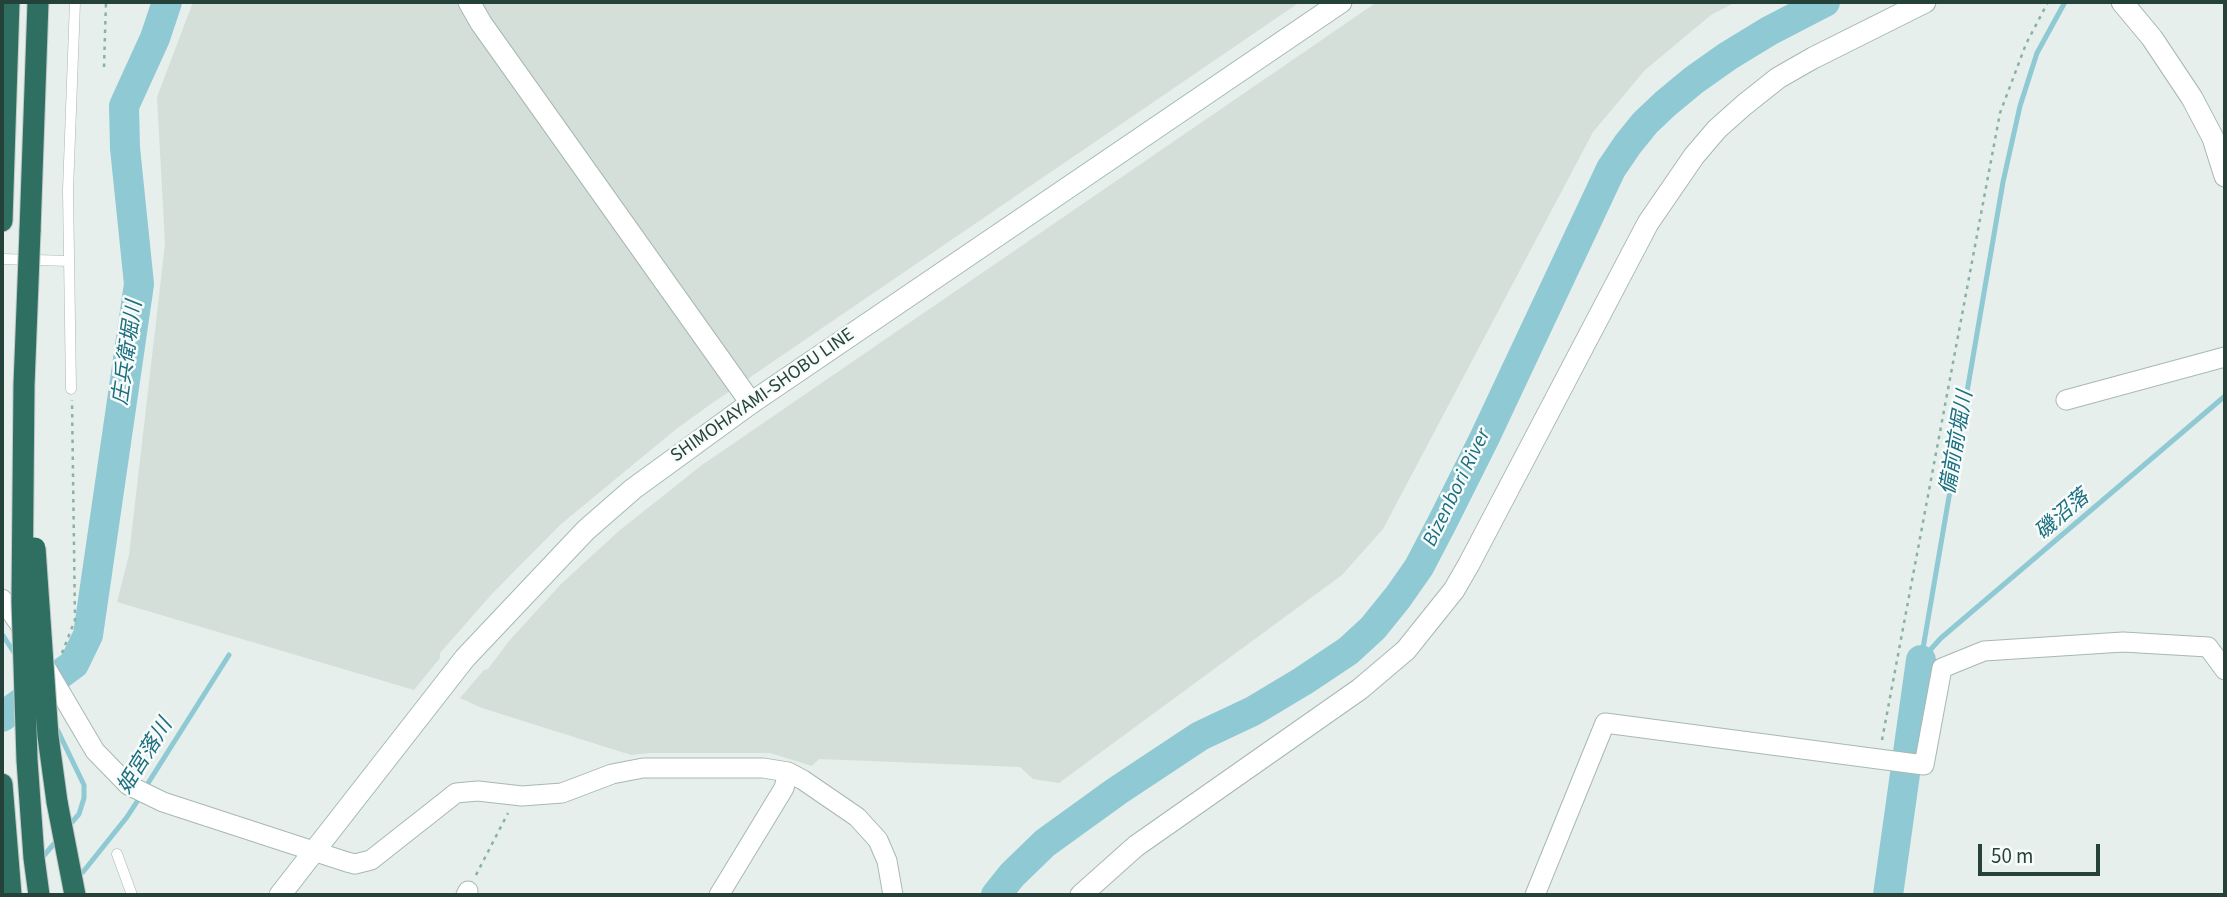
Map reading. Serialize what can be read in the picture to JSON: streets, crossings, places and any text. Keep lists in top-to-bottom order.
{
  "streets": {
    "street": ["SHIMOHAYAMI-SHOBU LINE"]
  },
  "water": [
    "庄兵衛堀川",
    "備前前堀川",
    "Bizenbori River",
    "磯沼落",
    "姫宮落川"
  ],
  "scale_bar": "50 m"
}
